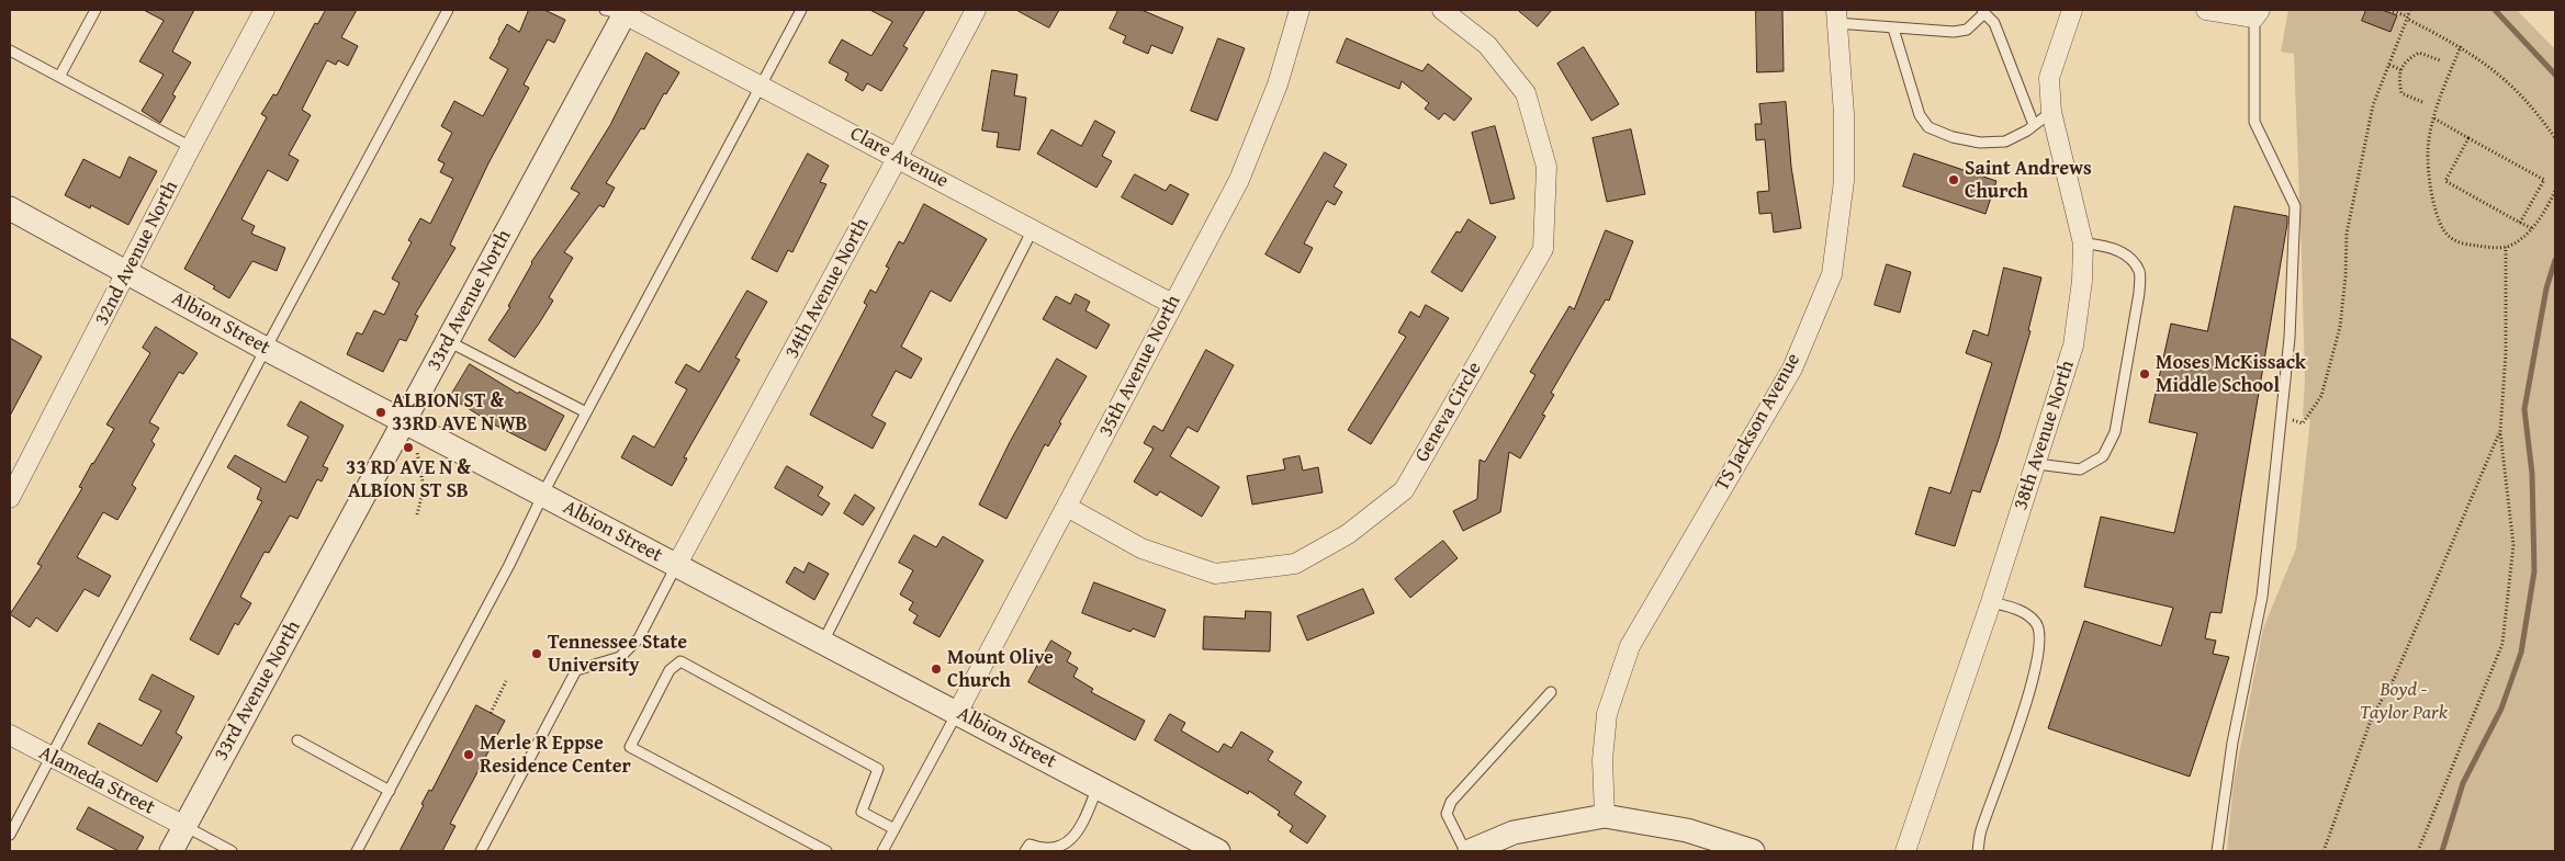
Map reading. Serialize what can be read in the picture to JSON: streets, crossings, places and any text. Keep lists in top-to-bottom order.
{
  "streets": {
    "street": [
      "Clare Avenue",
      "32nd Avenue North",
      "34th Avenue North",
      "33rd Avenue North",
      "Albion Street",
      "35th Avenue North",
      "Geneva Circle",
      "TS Jackson Avenue",
      "38th Avenue North",
      "Alameda Street"
    ]
  },
  "crossings": [
    ["Clare Avenue", "34th Avenue North"],
    ["Clare Avenue", "33rd Avenue North"],
    ["Clare Avenue", "35th Avenue North"],
    ["32nd Avenue North", "Albion Street"],
    ["34th Avenue North", "Albion Street"],
    ["33rd Avenue North", "Albion Street"],
    ["33rd Avenue North", "Alameda Street"],
    ["Albion Street", "35th Avenue North"],
    ["35th Avenue North", "Geneva Circle"]
  ],
  "parks": ["Boyd - Taylor Park"],
  "places": [
    "Saint Andrews Church",
    "Moses McKissack Middle School",
    "ALBION ST & 33RD AVE N WB",
    "33 RD AVE N & ALBION ST SB",
    "Tennessee State University",
    "Mount Olive Church",
    "Merle R Eppse Residence Center"
  ]
}
